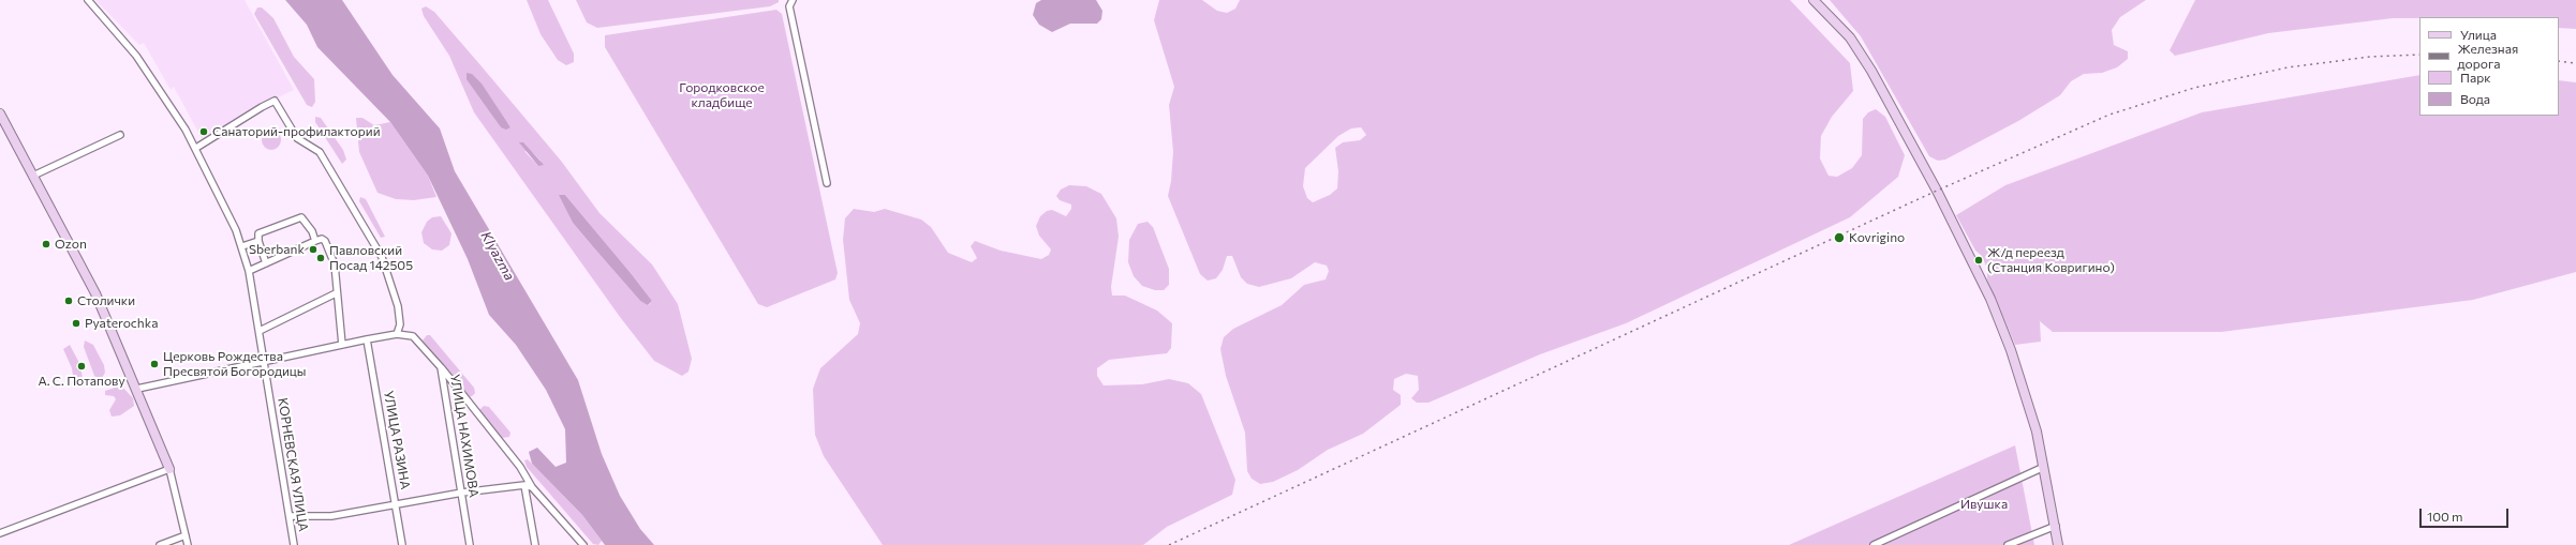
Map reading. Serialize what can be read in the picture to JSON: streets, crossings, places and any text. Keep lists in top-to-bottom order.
{
  "streets": {
    "street": ["УЛИЦА НАХИМОВА", "УЛИЦА РАЗИНА", "КОРНЕВСКАЯ УЛИЦА"]
  },
  "crossings": [
    ["УЛИЦА НАХИМОВА", "УЛИЦА РАЗИНА"],
    ["УЛИЦА НАХИМОВА", "КОРНЕВСКАЯ УЛИЦА"]
  ],
  "water": ["Klyazma"],
  "parks": ["Городковское кладбище", "Ивушка"],
  "places": [
    "Санаторий-профилакторий",
    "Kovrigino",
    "Ozon",
    "Sberbank",
    "Павловский Посад 142505",
    "Ж/д переезд (Станция Ковригино)",
    "Столички",
    "Pyaterochka",
    "Церковь Рождества Пресвятой Богородицы",
    "А. С. Потапову"
  ],
  "legend": [
    "Улица",
    "Железная дорога",
    "Парк",
    "Вода"
  ],
  "scale_bar": "100 m"
}
